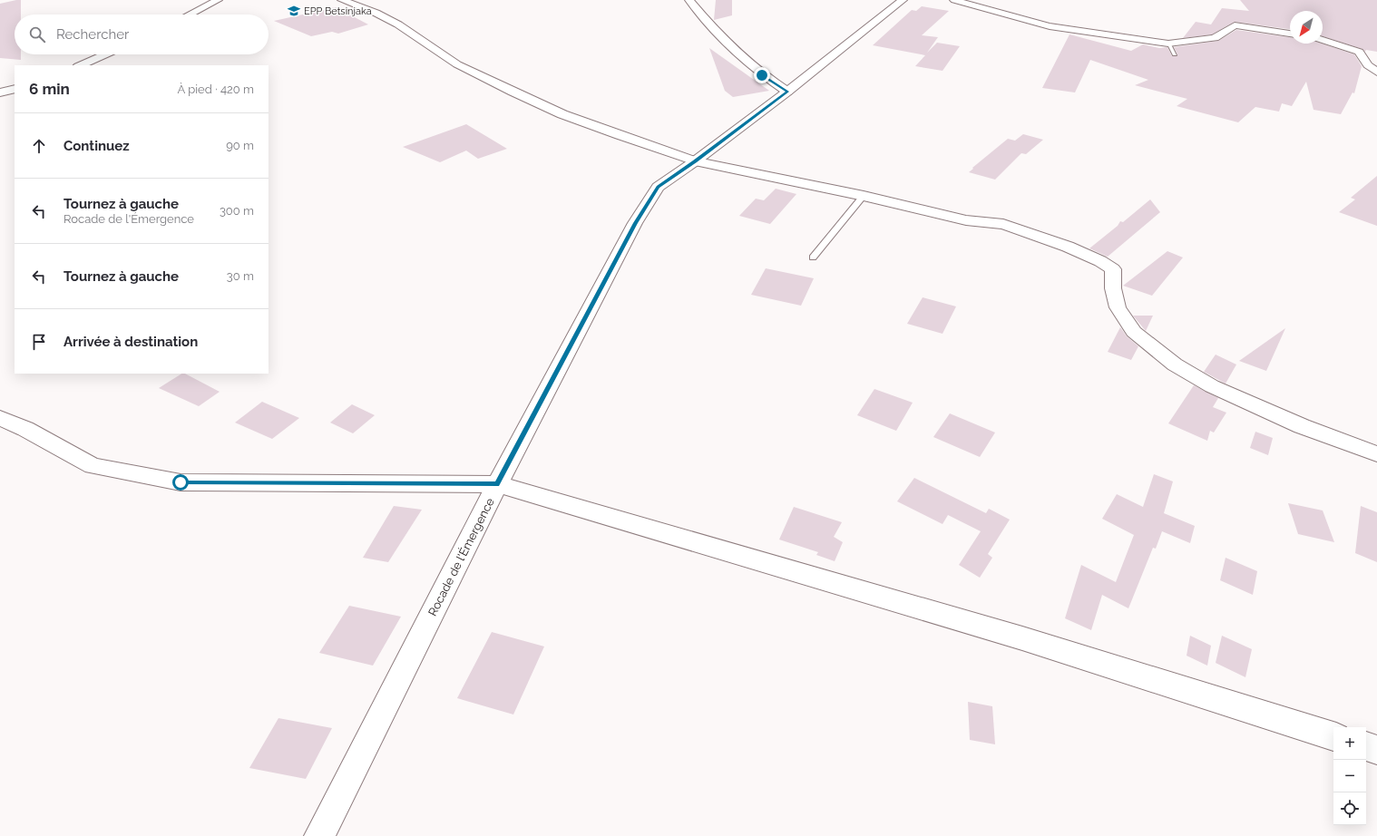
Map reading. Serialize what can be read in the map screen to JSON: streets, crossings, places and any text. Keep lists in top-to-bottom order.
{
  "streets": {
    "street": ["Rocade de l'Émergence"]
  },
  "places": {
    "school or university": ["EPP Betsinjaka"]
  },
  "north": "bottom left",
  "page": {
    "search": "Rechercher",
    "heading": ["6 min", "À pied · 420 m"],
    "list": [
      ["Continuez", "90 m"],
      ["Tournez à gauche", "Rocade de l'Émergence", "300 m"],
      ["Tournez à gauche", "30 m"],
      "Arrivée à destination"
    ],
    "map_buttons": ["+", "−"]
  }
}
